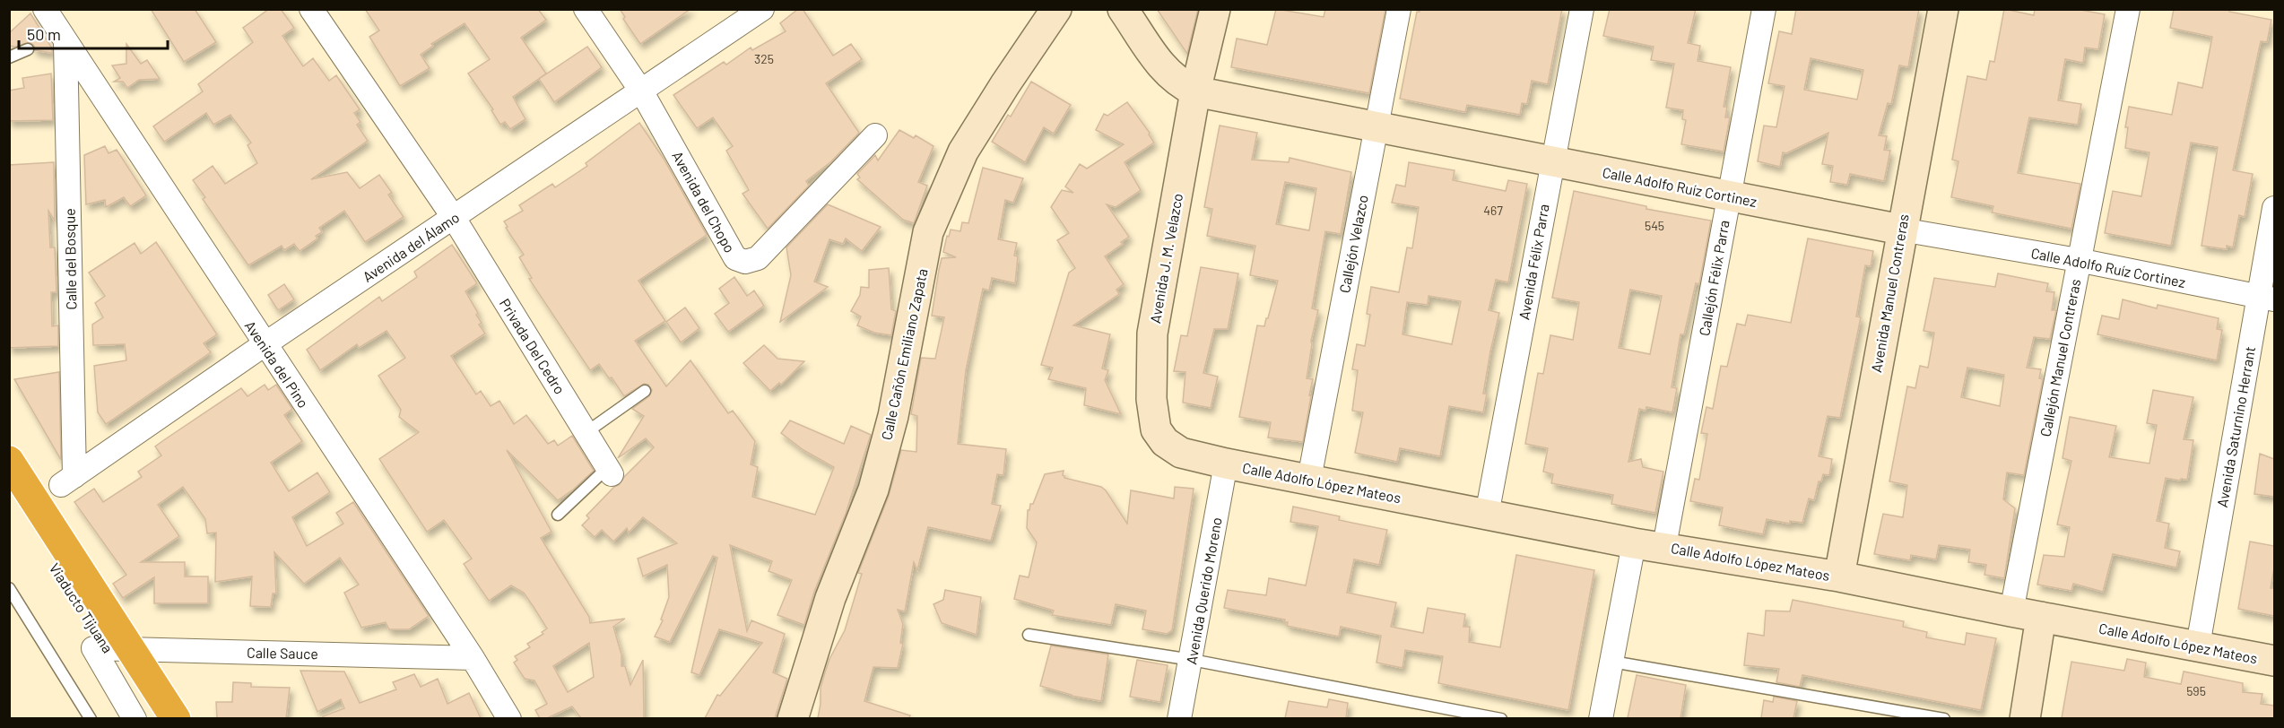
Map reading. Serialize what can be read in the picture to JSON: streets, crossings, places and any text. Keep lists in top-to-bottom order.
{
  "streets": {
    "highway": ["Viaducto Tijuana"],
    "street": [
      "Calle Adolfo Ruíz Cortinez",
      "Avenida del Chopo",
      "Callejón Velazco",
      "Avenida del Álamo",
      "Avenida J. M. Velazco",
      "Calle del Bosque",
      "Avenida Félix Parra",
      "Callejón Félix Parra",
      "Avenida Manuel Contreras",
      "Privada Del Cedro",
      "Calle Cañón Emiliano Zapata",
      "Callejón Manuel Contreras",
      "Avenida del Pino",
      "Avenida Saturnino Herrant",
      "Calle Adolfo López Mateos",
      "Avenida Querido Moreno",
      "Calle Sauce"
    ]
  },
  "crossings": [
    ["Calle Adolfo Ruíz Cortinez", "Callejón Velazco"],
    ["Calle Adolfo Ruíz Cortinez", "Avenida J. M. Velazco"],
    ["Calle Adolfo Ruíz Cortinez", "Avenida Félix Parra"],
    ["Calle Adolfo Ruíz Cortinez", "Callejón Félix Parra"],
    ["Calle Adolfo Ruíz Cortinez", "Avenida Manuel Contreras"],
    ["Calle Adolfo Ruíz Cortinez", "Callejón Manuel Contreras"],
    ["Calle Adolfo Ruíz Cortinez", "Avenida Saturnino Herrant"],
    ["Avenida del Chopo", "Avenida del Álamo"],
    ["Callejón Velazco", "Calle Adolfo López Mateos"],
    ["Avenida del Álamo", "Calle del Bosque"],
    ["Avenida del Álamo", "Privada Del Cedro"],
    ["Avenida del Álamo", "Avenida del Pino"],
    ["Avenida J. M. Velazco", "Calle Adolfo López Mateos"],
    ["Avenida J. M. Velazco", "Avenida Querido Moreno"],
    ["Calle del Bosque", "Avenida del Pino"],
    ["Avenida Félix Parra", "Calle Adolfo López Mateos"],
    ["Callejón Félix Parra", "Calle Adolfo López Mateos"],
    ["Avenida Manuel Contreras", "Calle Adolfo López Mateos"],
    ["Callejón Manuel Contreras", "Calle Adolfo López Mateos"],
    ["Avenida del Pino", "Calle Sauce"],
    ["Avenida Saturnino Herrant", "Calle Adolfo López Mateos"],
    ["Calle Adolfo López Mateos", "Avenida Querido Moreno"]
  ],
  "house_numbers": [
    "325",
    "467",
    "545",
    "595"
  ],
  "scale_bar": "50 m"
}
